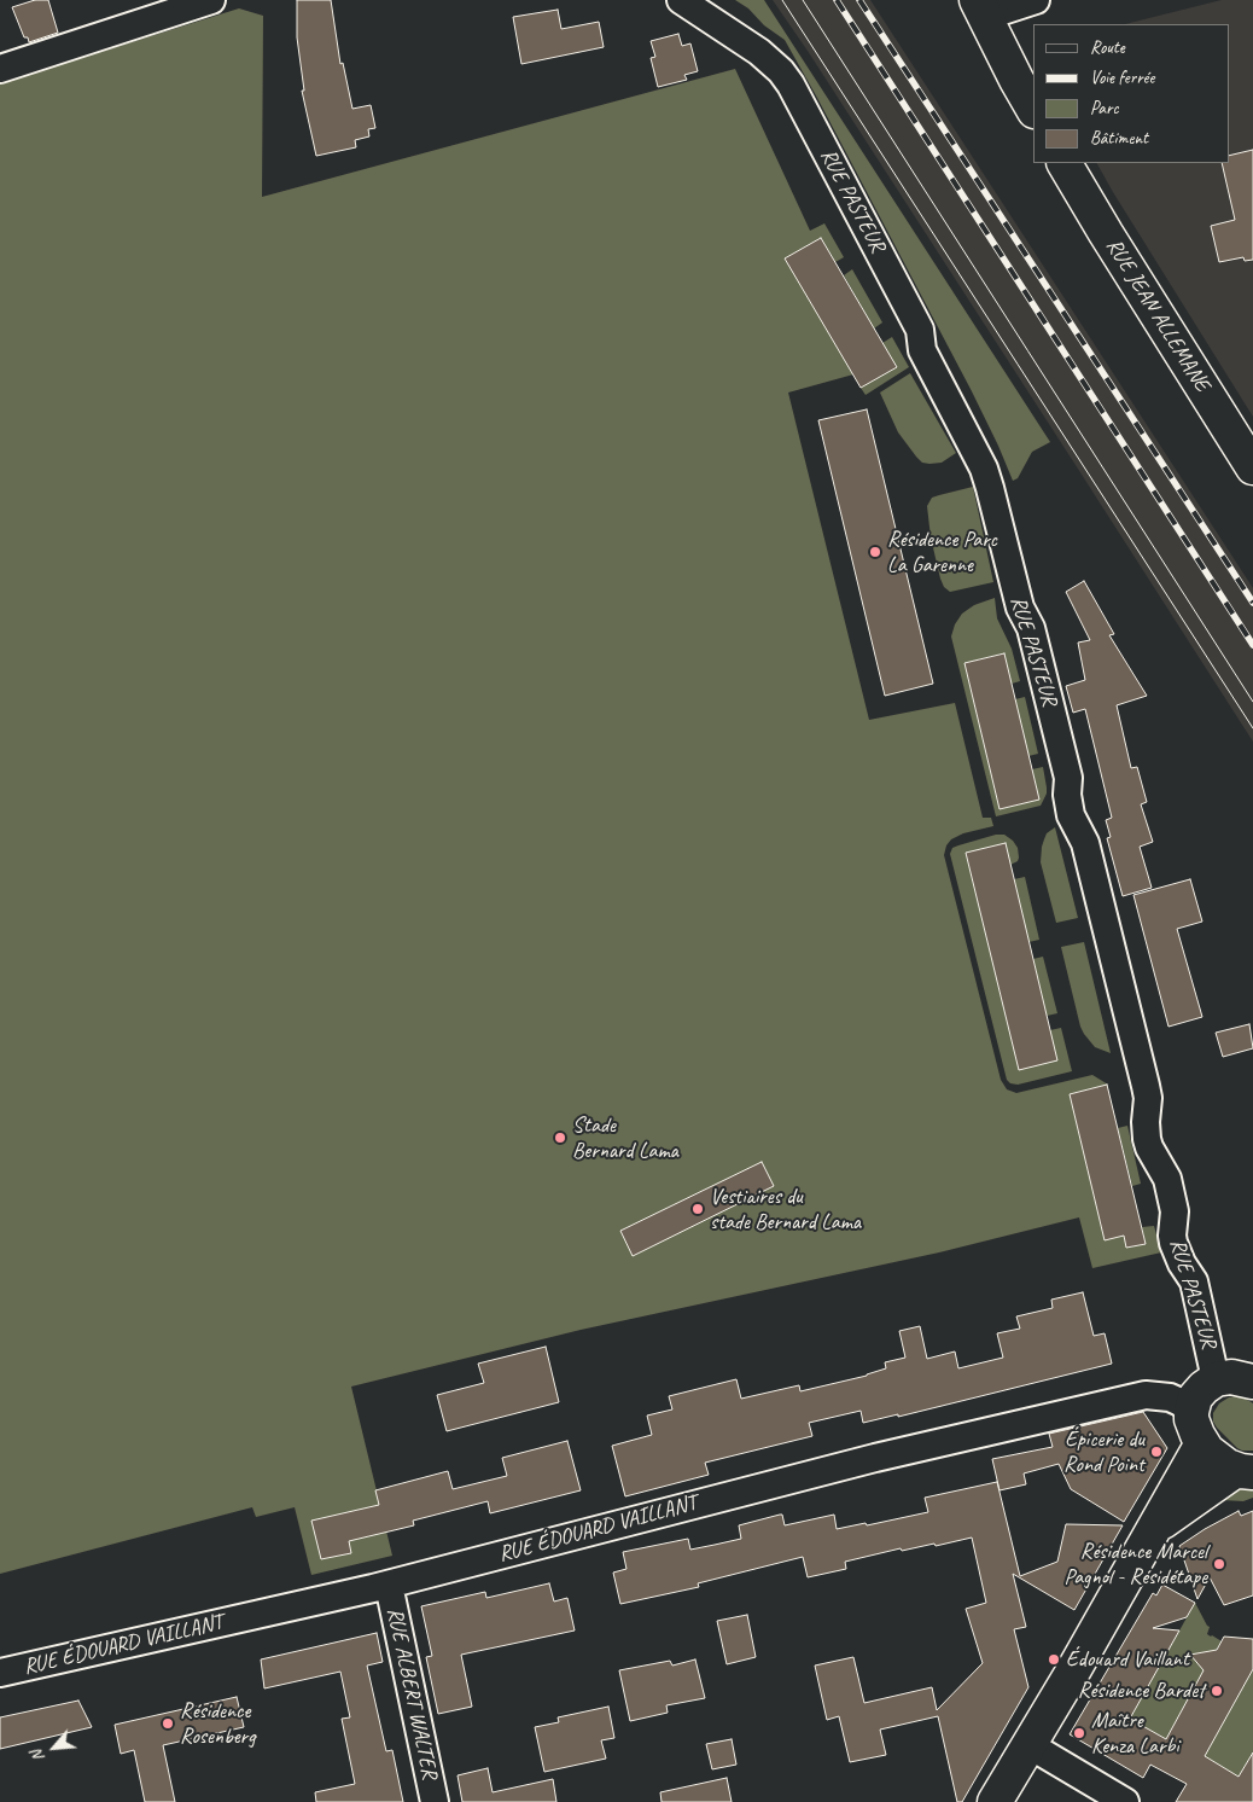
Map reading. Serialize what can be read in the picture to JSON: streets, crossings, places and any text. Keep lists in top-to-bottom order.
{
  "streets": {
    "street": [
      "RUE PASTEUR",
      "RUE JEAN ALLEMANE",
      "RUE ÉDOUARD VAILLANT",
      "RUE ALBERT WALTER"
    ]
  },
  "crossings": [
    ["RUE ÉDOUARD VAILLANT", "RUE ALBERT WALTER"]
  ],
  "places": [
    "Résidence Parc La Garenne",
    "Stade Bernard Lama",
    "Vestiaires du stade Bernard Lama",
    "Épicerie du Rond Point",
    "Résidence Marcel Pagnol - Résidétape",
    "Édouard Vaillant",
    "Résidence Bardet",
    "Résidence Rosenberg",
    "Maître Kenza Larbi"
  ],
  "legend": [
    "Route",
    "Voie ferrée",
    "Parc",
    "Bâtiment"
  ],
  "north": "bottom left"
}
